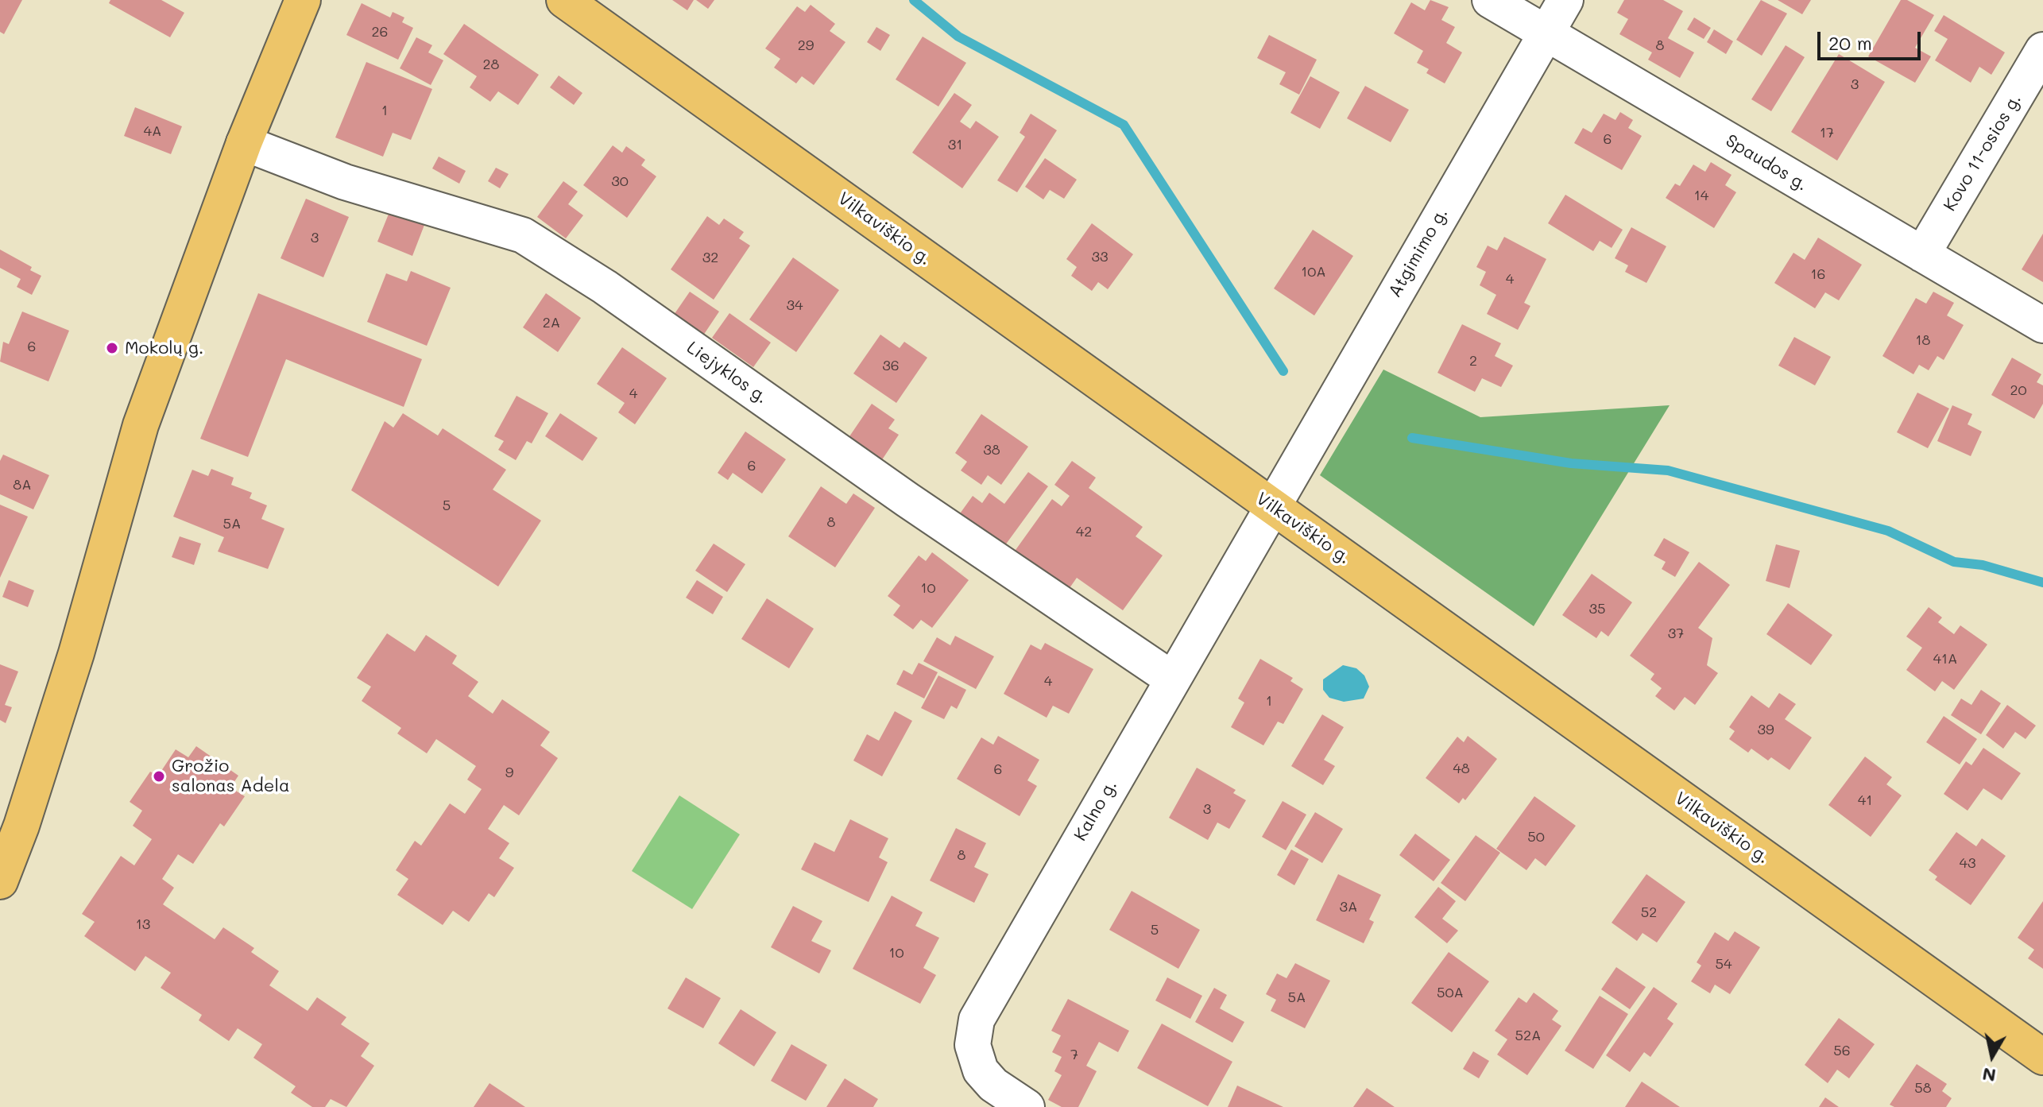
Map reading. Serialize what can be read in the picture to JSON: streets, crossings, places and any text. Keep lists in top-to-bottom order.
{
  "streets": {
    "main road": ["Vilkaviškio g."],
    "street": [
      "Kovo 11-osios g.",
      "Spaudos g.",
      "Atgimimo g.",
      "Liejyklos g.",
      "Kalno g."
    ]
  },
  "crossings": [
    ["Kovo 11-osios g.", "Spaudos g."],
    ["Spaudos g.", "Atgimimo g."],
    ["Vilkaviškio g.", "Atgimimo g."],
    ["Vilkaviškio g.", "Kalno g."],
    ["Atgimimo g.", "Kalno g."],
    ["Liejyklos g.", "Kalno g."]
  ],
  "places": ["Mokolų g.", "Grožio salonas Adela"],
  "house_numbers": [
    "26",
    "29",
    "8",
    "28",
    "3",
    "1",
    "4A",
    "17",
    "6",
    "31",
    "30",
    "14",
    "3",
    "33",
    "32",
    "10A",
    "16",
    "4",
    "34",
    "2A",
    "18",
    "6",
    "2",
    "36",
    "20",
    "4",
    "38",
    "6",
    "8A",
    "5",
    "8",
    "5A",
    "42",
    "10",
    "35",
    "37",
    "41A",
    "4",
    "1",
    "39",
    "48",
    "6",
    "9",
    "41",
    "3",
    "50",
    "8",
    "43",
    "3A",
    "52",
    "13",
    "5",
    "10",
    "54",
    "50A",
    "5A",
    "52A",
    "56",
    "7",
    "58"
  ],
  "scale_bar": "20 m",
  "north": "bottom"
}
